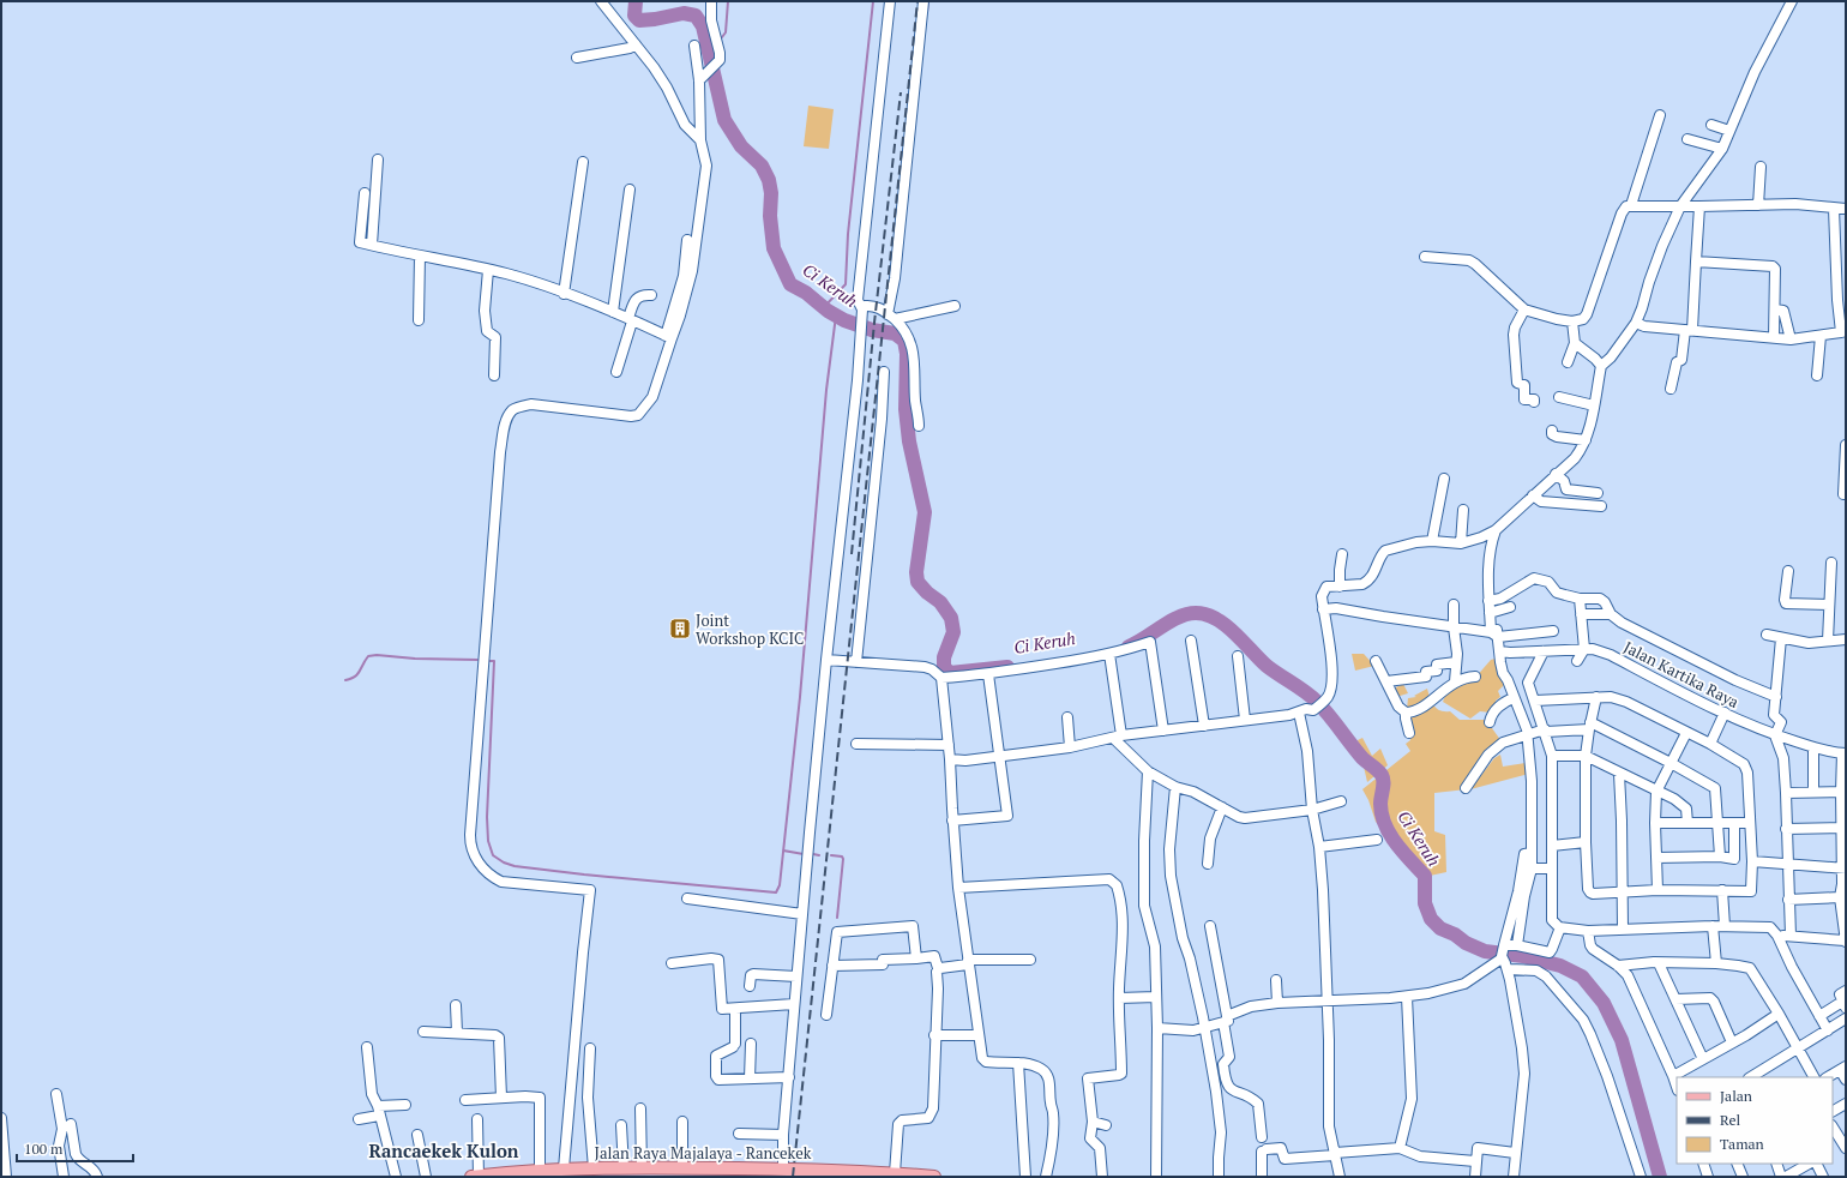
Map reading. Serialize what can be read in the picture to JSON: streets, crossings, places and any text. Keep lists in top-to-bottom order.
{
  "streets": {
    "main road": ["Jalan Raya Majalaya - Rancekek"],
    "street": ["Jalan Kartika Raya"]
  },
  "districts": ["Rancaekek Kulon"],
  "water": ["Ci Keruh"],
  "places": {
    "building": ["Joint Workshop KCIC"]
  },
  "legend": ["Jalan", "Rel", "Taman"],
  "scale_bar": "100 m"
}
